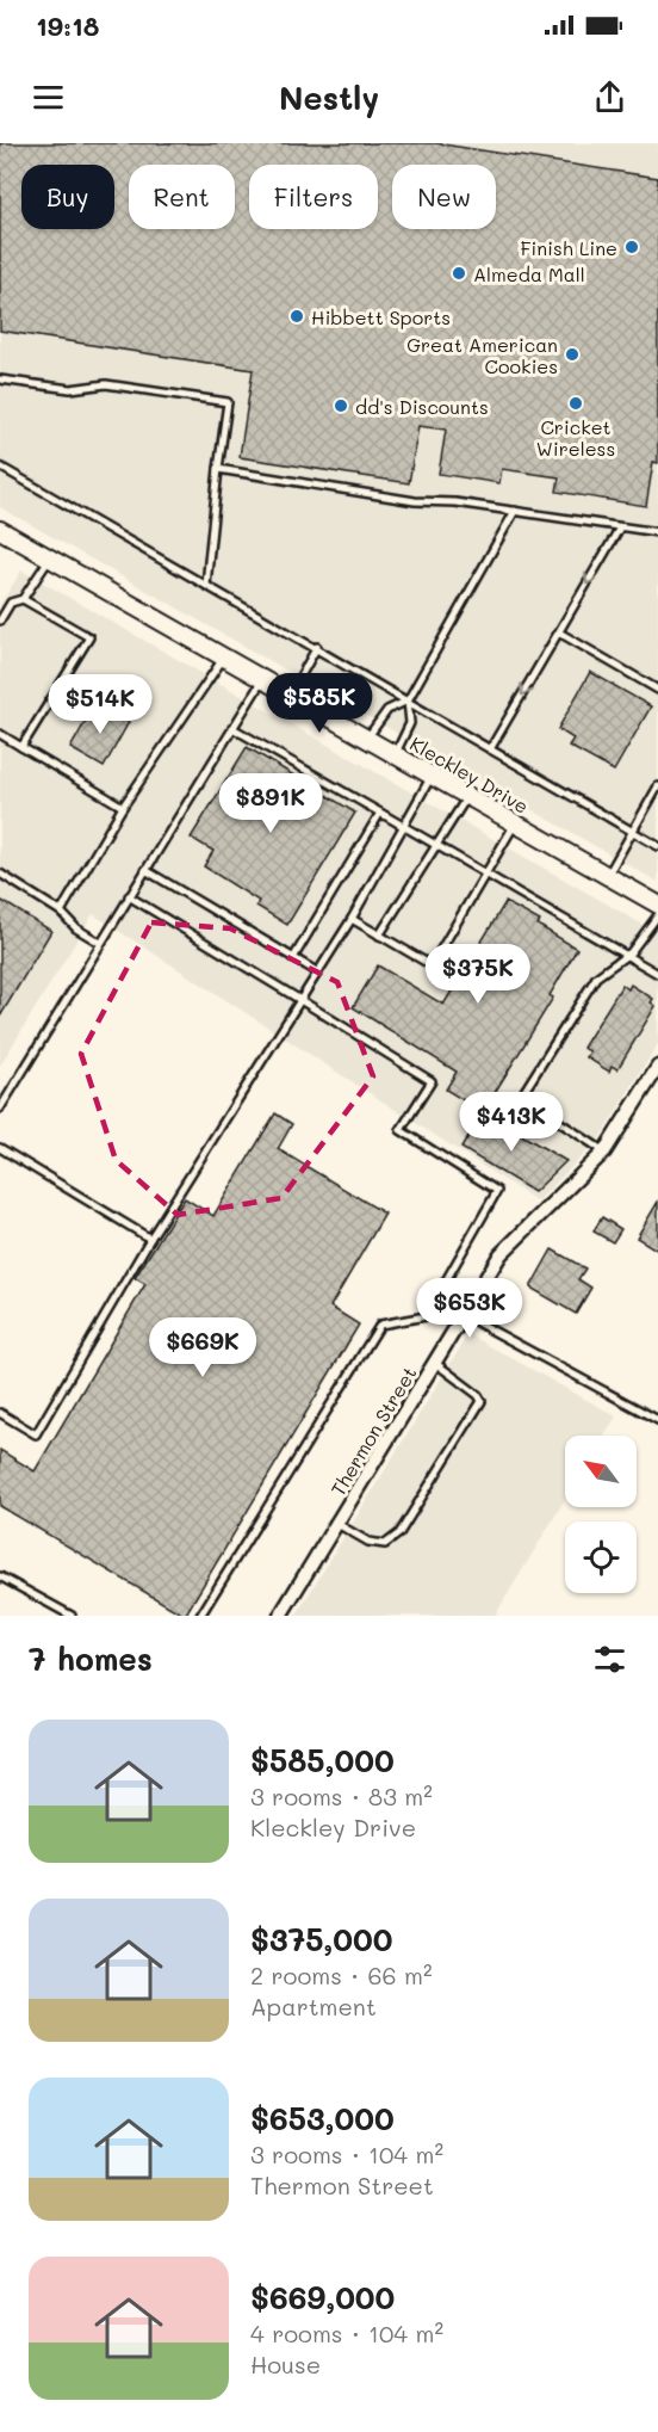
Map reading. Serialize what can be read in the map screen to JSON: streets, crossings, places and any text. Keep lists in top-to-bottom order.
{
  "streets": {
    "street": ["Kleckley Drive", "Thermon Street"]
  },
  "places": [
    "Finish Line",
    "Almeda Mall",
    "Hibbett Sports",
    "Great American Cookies",
    "Cricket Wireless",
    "dd's Discounts"
  ],
  "north": "top left",
  "page": {
    "status": "19:18",
    "header": "Nestly",
    "chip": [
      "Buy",
      "Rent",
      "Filters",
      "New"
    ],
    "price": [
      "$585K",
      "$514K",
      "$891K",
      "$375K",
      "$413K",
      "$653K",
      "$669K"
    ],
    "heading": "7 homes",
    "list": [
      {
        "name": "$585,000",
        "note": "3 rooms · 83 m² · Kleckley Drive"
      },
      {
        "name": "$375,000",
        "note": "2 rooms · 66 m² · Apartment"
      },
      {
        "name": "$653,000",
        "note": "3 rooms · 104 m² · Thermon Street"
      },
      {
        "name": "$669,000",
        "note": "4 rooms · 104 m² · House"
      }
    ]
  }
}
